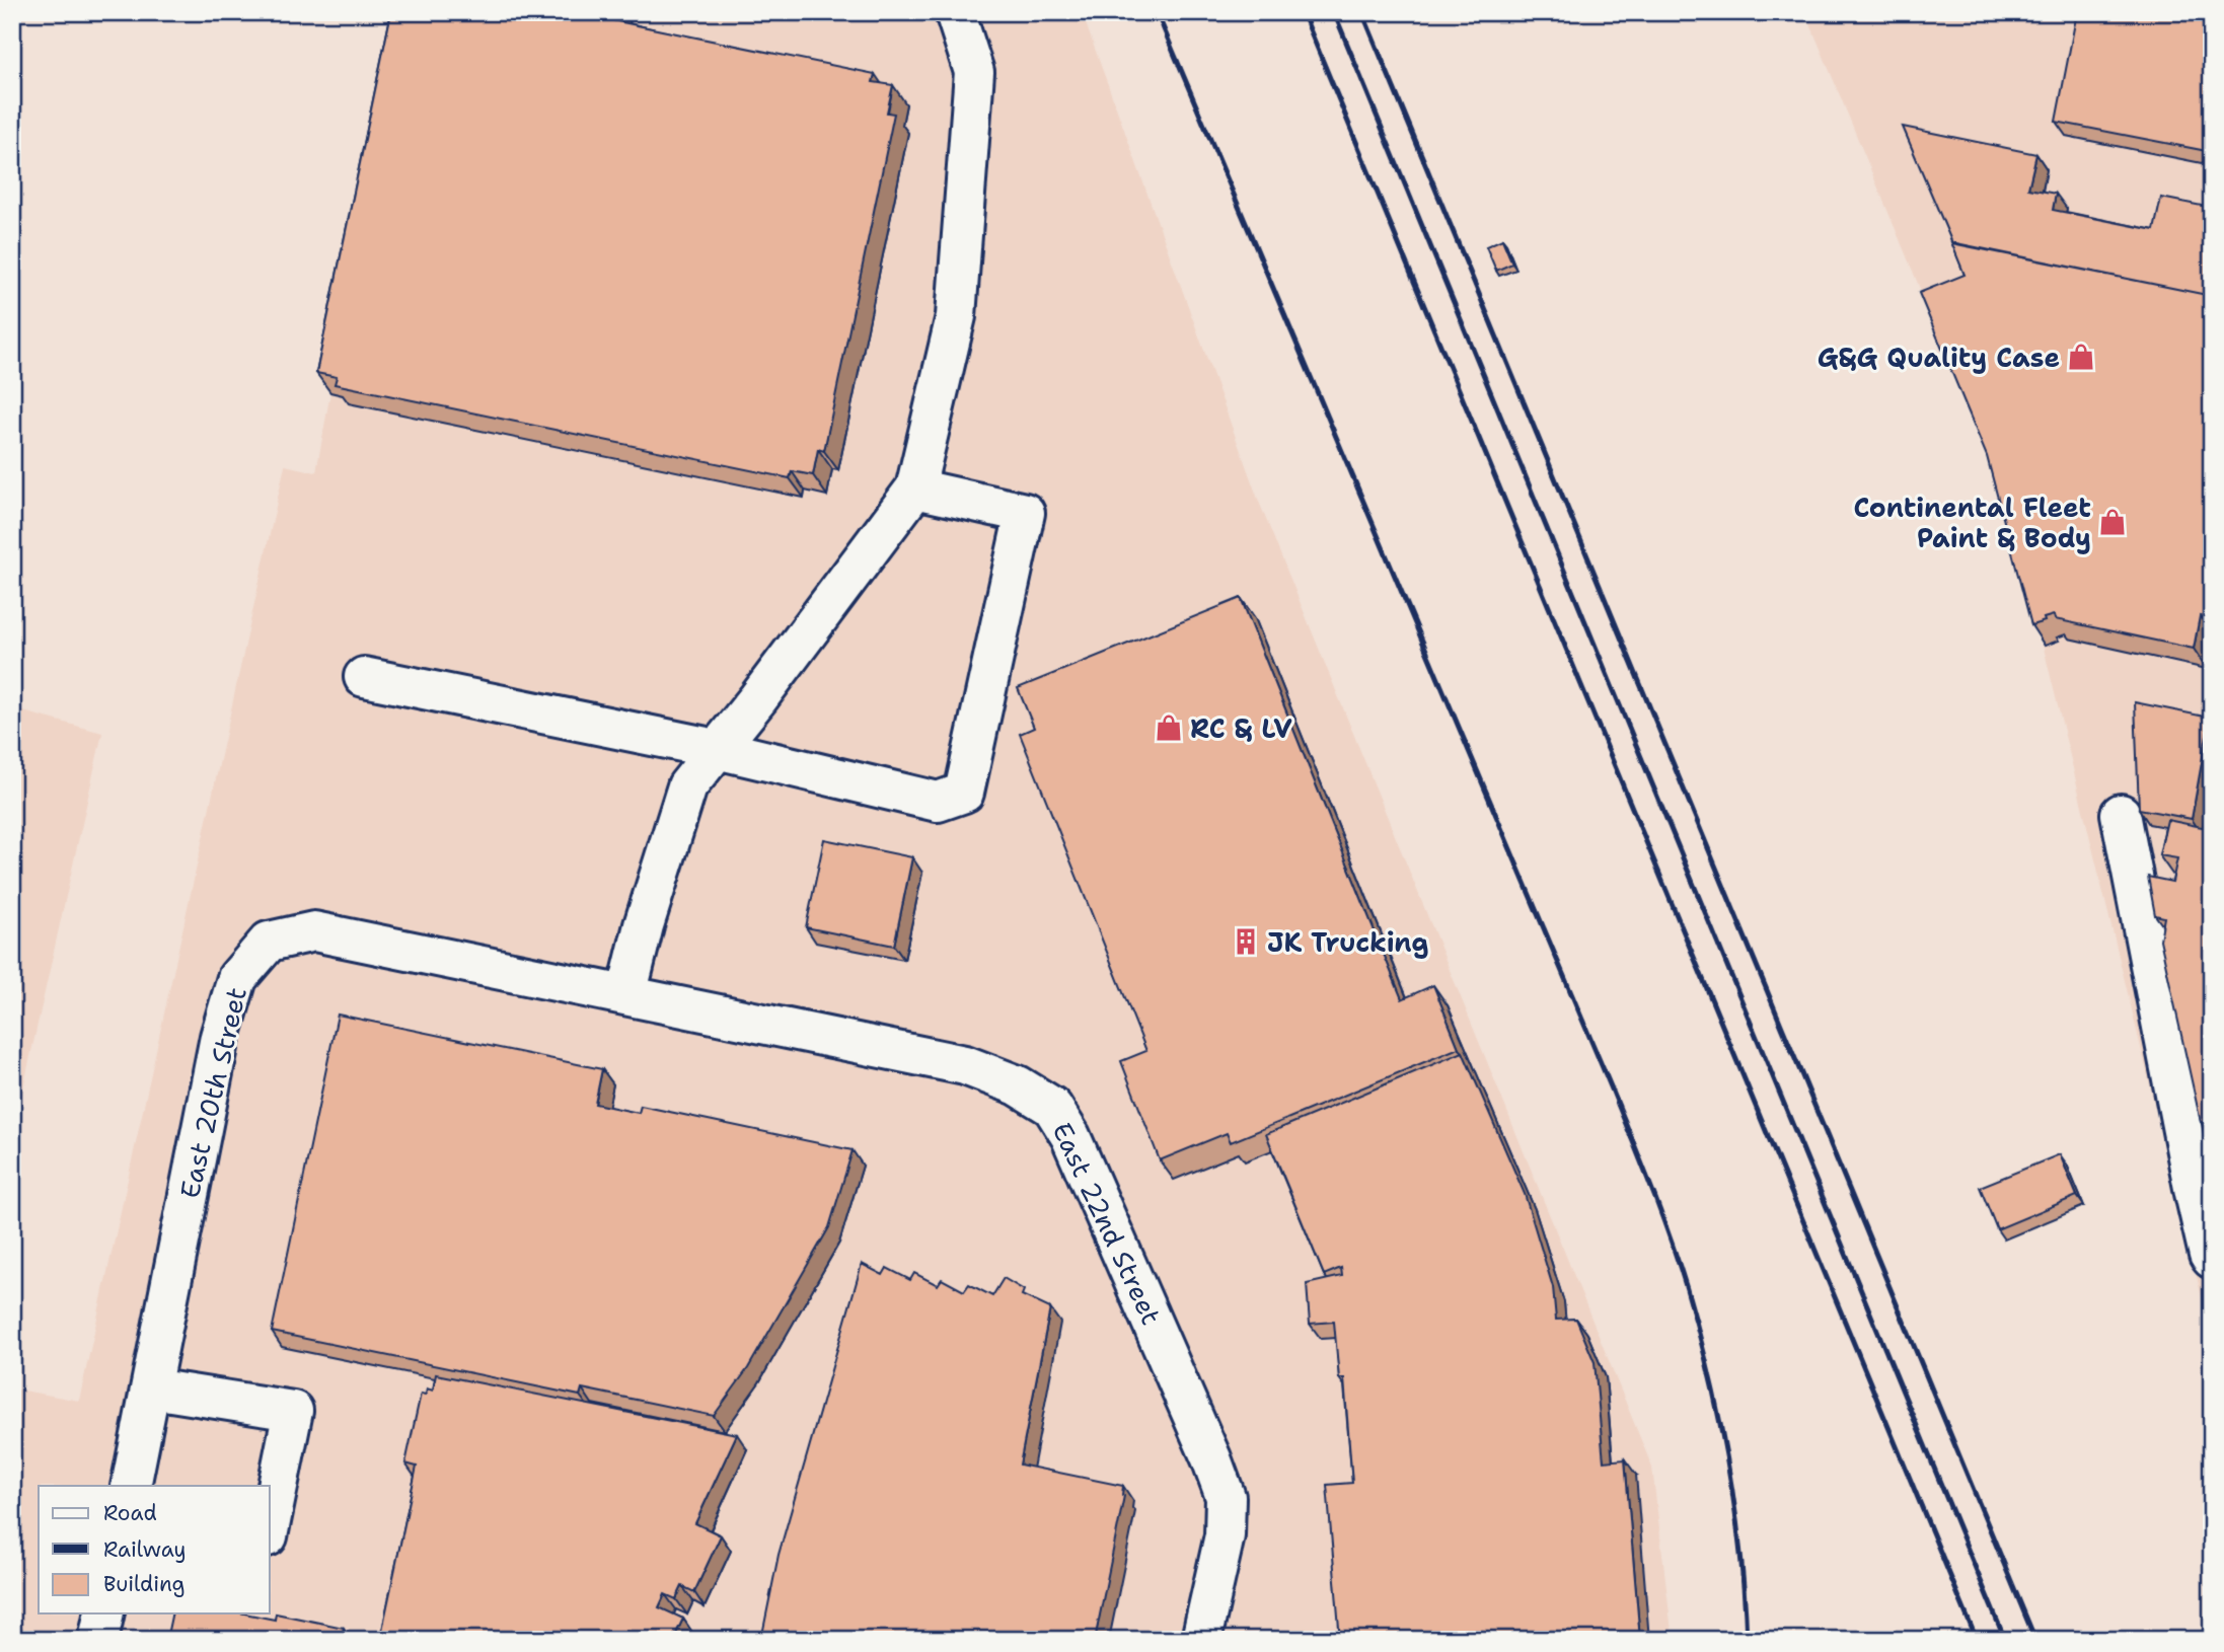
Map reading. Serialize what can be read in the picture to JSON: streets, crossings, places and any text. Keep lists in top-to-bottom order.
{
  "streets": {
    "street": ["East 20th Street", "East 22nd Street"]
  },
  "crossings": [
    ["East 20th Street", "East 22nd Street"]
  ],
  "places": {
    "shop": ["G&G Quality Case", "Continental Fleet Paint & Body", "RC & LV"],
    "building": ["JK Trucking"]
  },
  "legend": ["Road", "Railway", "Building"]
}
